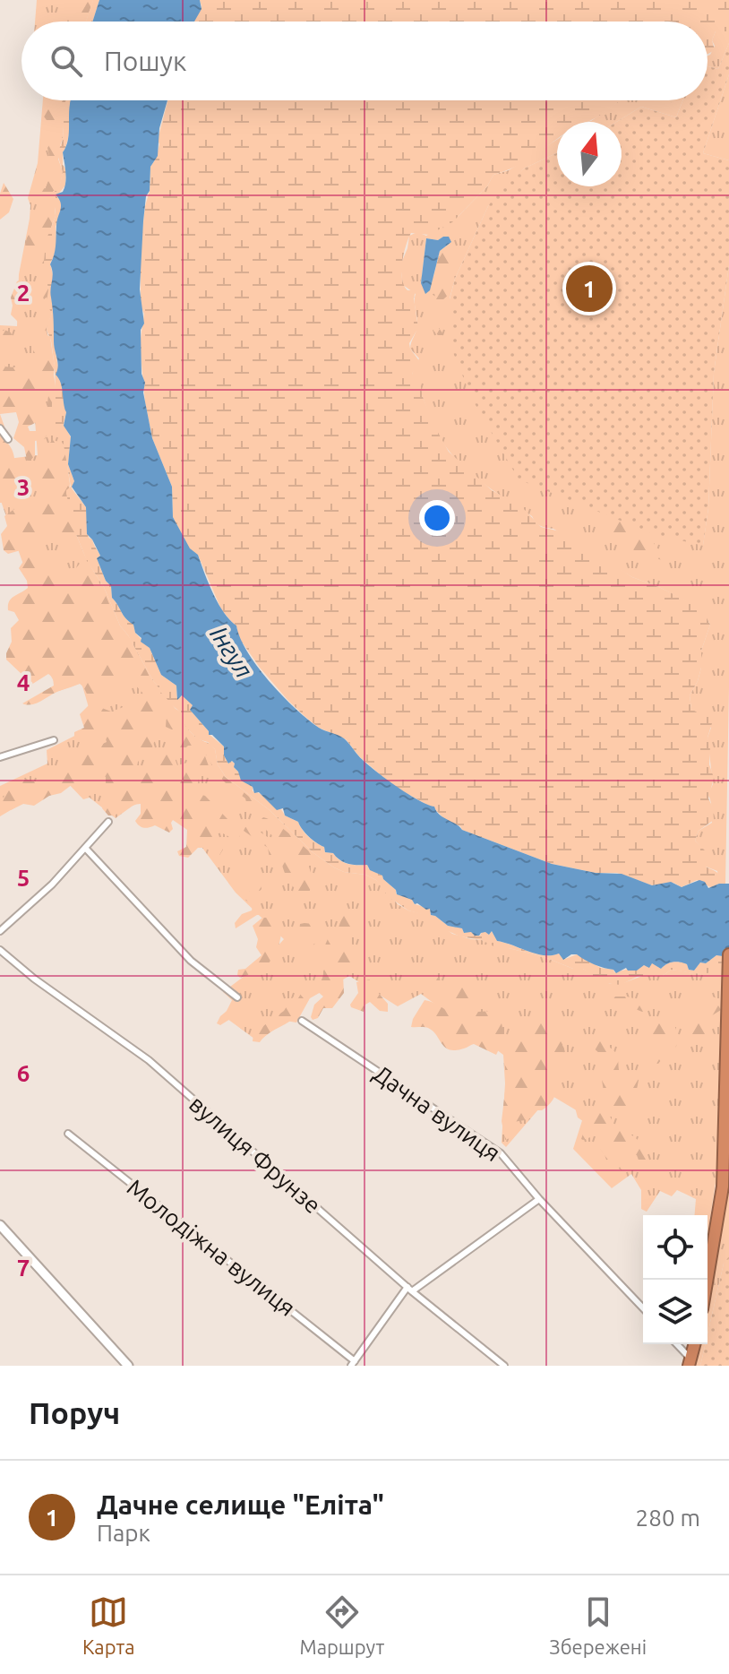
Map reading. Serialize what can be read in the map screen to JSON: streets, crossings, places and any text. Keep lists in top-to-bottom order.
{
  "streets": {
    "street": ["Дачна вулиця", "вулиця Фрунзе", "Молодіжна вулиця"]
  },
  "water": ["Інгул"],
  "north": "top",
  "page": {
    "search": "Пошук",
    "pins": "1",
    "heading": "Поруч",
    "list": [
      {
        "mark": "1",
        "name": "Дачне селище \"Еліта\"",
        "note": "Парк",
        "value": "280 m"
      }
    ],
    "nav": ["Карта", "Маршрут", "Збережені"]
  },
  "grid": {
    "rows": [
      "2",
      "3",
      "4",
      "5",
      "6",
      "7"
    ]
  }
}
